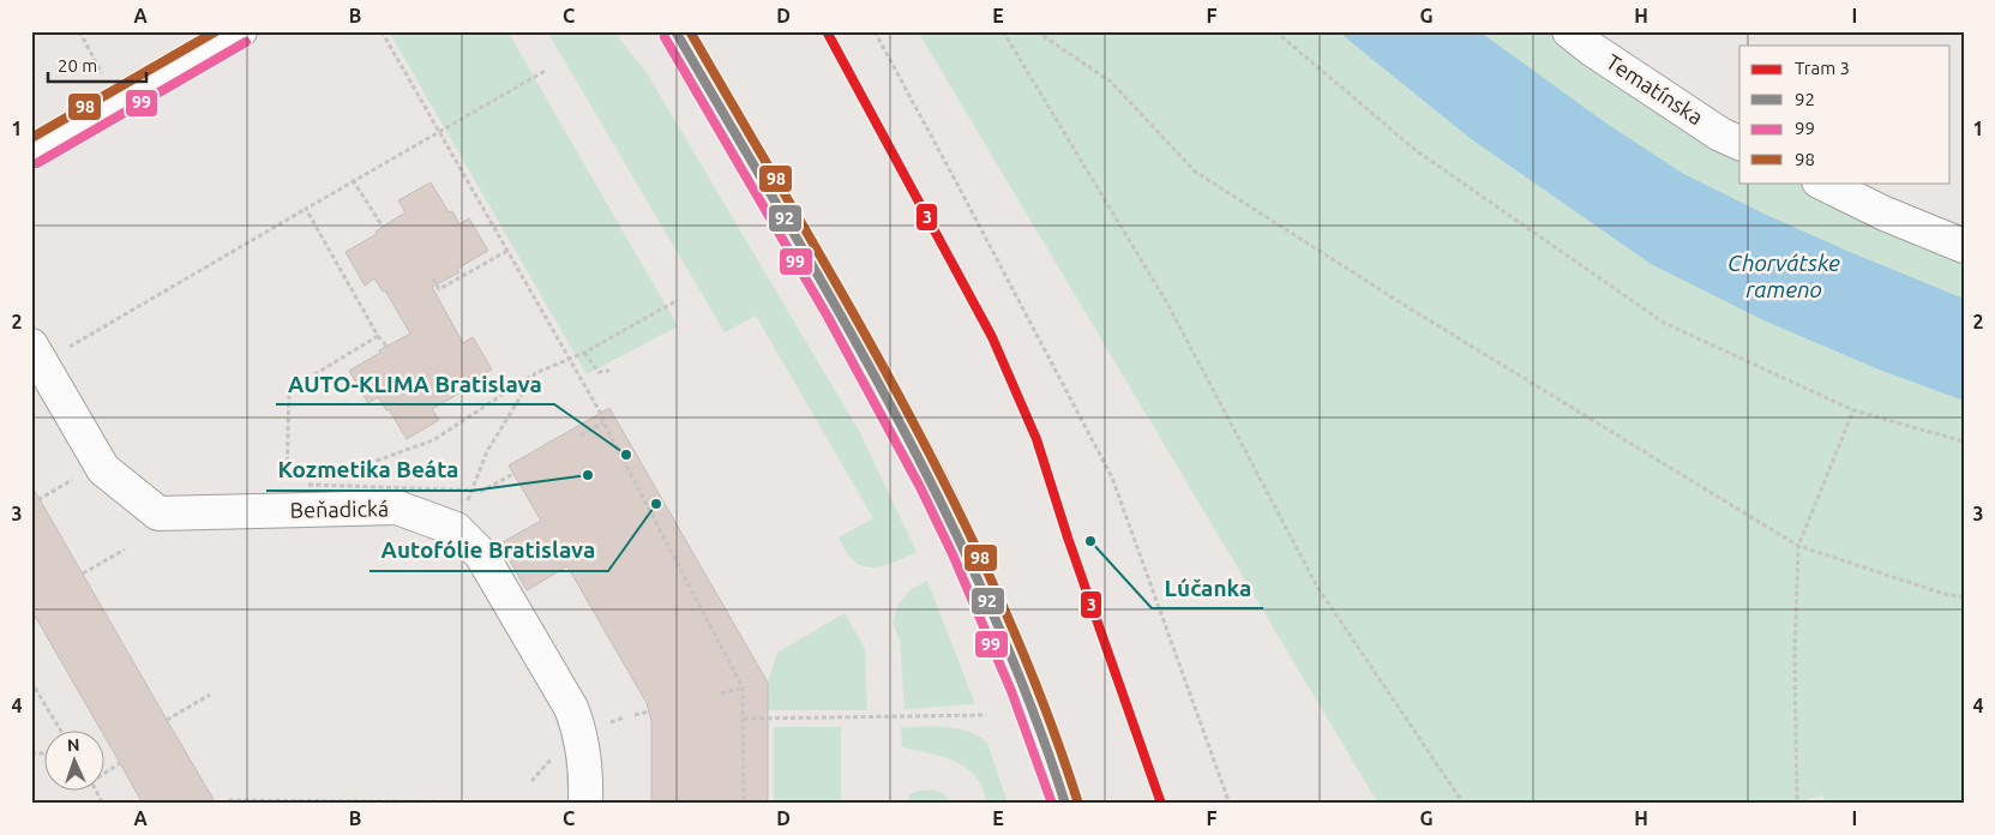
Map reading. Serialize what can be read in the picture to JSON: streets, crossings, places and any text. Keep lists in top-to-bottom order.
{
  "streets": {
    "street": ["Tematínska", "Beňadická"]
  },
  "water": ["Chorvátske rameno"],
  "places": [
    "AUTO-KLIMA Bratislava",
    "Kozmetika Beáta",
    "Autofólie Bratislava",
    "Lúčanka"
  ],
  "lines": [
    "tram line 3",
    "transit line 92",
    "transit line 98",
    "transit line 99"
  ],
  "legend": [
    "Tram 3",
    "92",
    "99",
    "98"
  ],
  "scale_bar": "20 m",
  "north": "top",
  "grid": {
    "columns": [
      "A",
      "B",
      "C",
      "D",
      "E",
      "F",
      "G",
      "H",
      "I"
    ],
    "rows": [
      "1",
      "2",
      "3",
      "4"
    ]
  }
}
